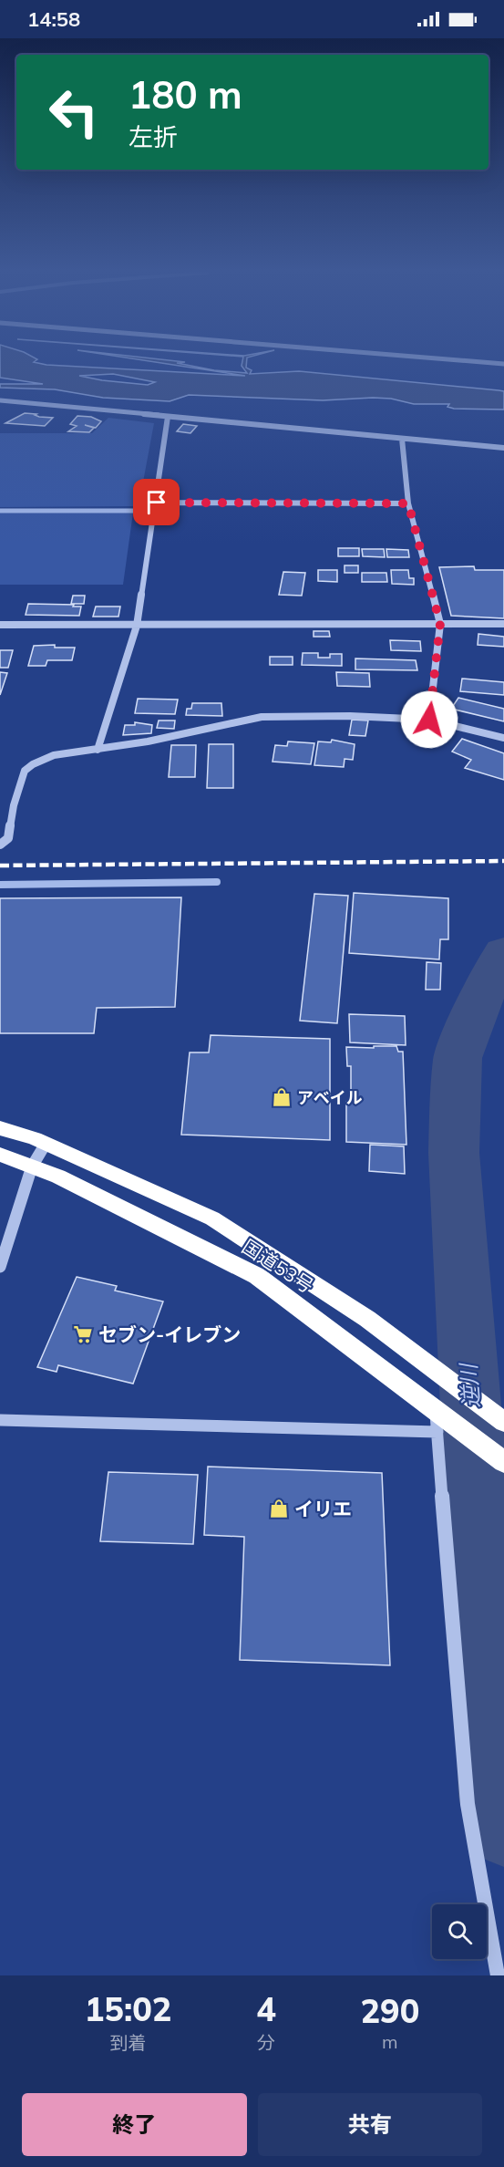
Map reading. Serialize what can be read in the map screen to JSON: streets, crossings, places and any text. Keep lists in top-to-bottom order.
{
  "streets": {
    "highway": ["国道53号"]
  },
  "water": ["逆川"],
  "places": {
    "shop": ["アベイル", "イリエ"],
    "supermarket": ["セブン-イレブン"]
  },
  "page": {
    "status": "14:58",
    "turn": ["180 m", "左折"],
    "eta": [
      "15:02",
      "到着",
      "4",
      "分",
      "290",
      "m"
    ],
    "buttons": ["終了", "共有"]
  }
}
